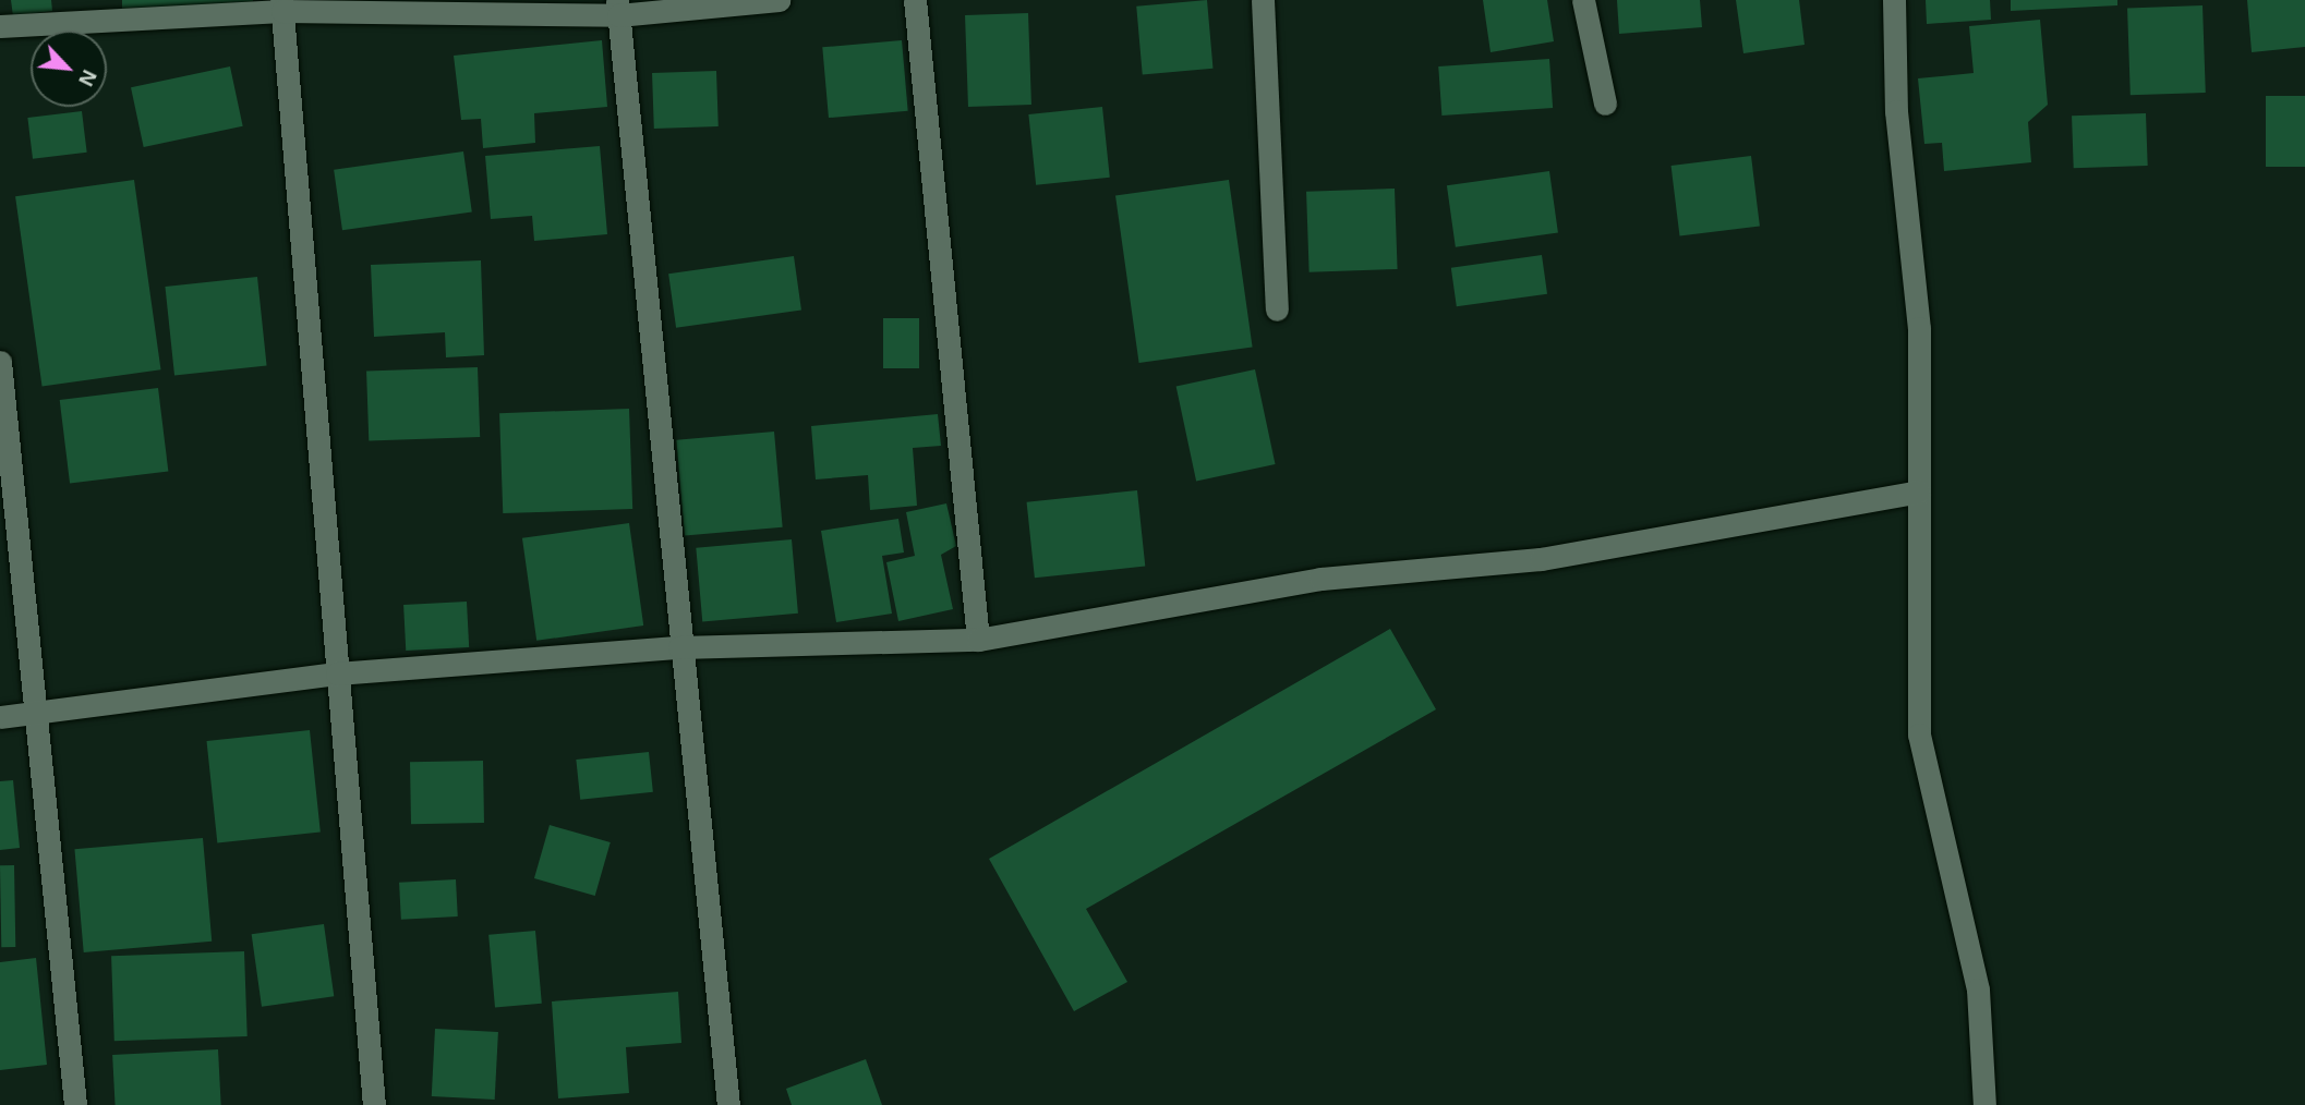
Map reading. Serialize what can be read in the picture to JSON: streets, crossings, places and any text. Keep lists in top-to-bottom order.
{
  "north": "bottom right"
}
